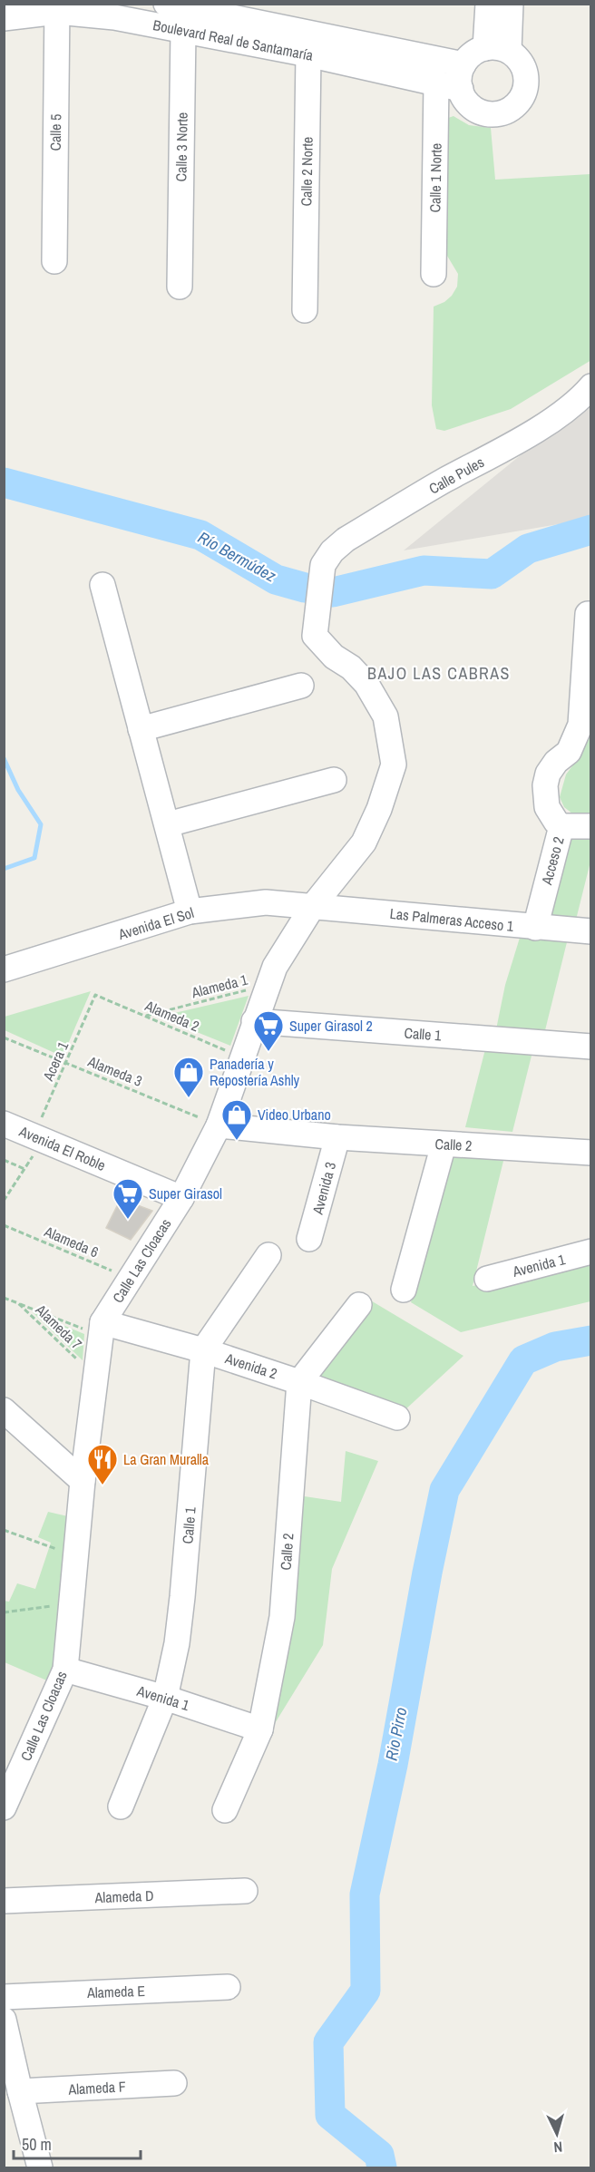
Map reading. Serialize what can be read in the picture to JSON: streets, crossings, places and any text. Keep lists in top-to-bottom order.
{
  "streets": {
    "street": [
      "Boulevard Real de Santamaría",
      "Calle 5",
      "Calle 3 Norte",
      "Calle 2 Norte",
      "Calle 1 Norte",
      "Calle Pules",
      "Acceso 2",
      "Las Palmeras Acceso 1",
      "Avenida El Sol",
      "Calle 1",
      "Calle 2",
      "Avenida El Roble",
      "Avenida 3",
      "Calle Las Cloacas",
      "Avenida 1",
      "Avenida 2",
      "Alameda D",
      "Alameda E",
      "Alameda F"
    ],
    "path": [
      "Alameda 1",
      "Alameda 2",
      "Acera 1",
      "Alameda 3",
      "Alameda 6",
      "Alameda 7"
    ]
  },
  "crossings": [
    ["Boulevard Real de Santamaría", "Calle 5"],
    ["Boulevard Real de Santamaría", "Calle 3 Norte"],
    ["Boulevard Real de Santamaría", "Calle 2 Norte"],
    ["Boulevard Real de Santamaría", "Calle 1 Norte"],
    ["Calle Pules", "Calle Las Cloacas"],
    ["Acceso 2", "Las Palmeras Acceso 1"],
    ["Las Palmeras Acceso 1", "Avenida El Sol"],
    ["Las Palmeras Acceso 1", "Calle Las Cloacas"],
    ["Avenida El Sol", "Calle Las Cloacas"],
    ["Alameda 1", "Alameda 2"],
    ["Alameda 1", "Calle Las Cloacas"],
    ["Alameda 2", "Acera 1"],
    ["Alameda 2", "Calle Las Cloacas"],
    ["Calle 1", "Calle Las Cloacas"],
    ["Calle 1", "Avenida 1"],
    ["Calle 1", "Avenida 2"],
    ["Acera 1", "Alameda 3"],
    ["Acera 1", "Avenida El Roble"],
    ["Alameda 3", "Calle 2"],
    ["Alameda 3", "Calle Las Cloacas"],
    ["Calle 2", "Avenida 3"],
    ["Calle 2", "Calle Las Cloacas"],
    ["Calle 2", "Avenida 1"],
    ["Calle 2", "Avenida 2"],
    ["Avenida El Roble", "Calle Las Cloacas"],
    ["Alameda 6", "Calle Las Cloacas"],
    ["Calle Las Cloacas", "Avenida 1"],
    ["Calle Las Cloacas", "Alameda 7"],
    ["Calle Las Cloacas", "Avenida 2"]
  ],
  "districts": ["BAJO LAS CABRAS"],
  "water": ["Río Bermúdez", "Rio Pirro"],
  "places": {
    "supermarket": ["Super Girasol 2", "Super Girasol"],
    "shop": ["Panadería y Repostería Ashly", "Video Urbano"],
    "restaurant": ["La Gran Muralla"]
  },
  "scale_bar": "50 m",
  "north": "bottom"
}
